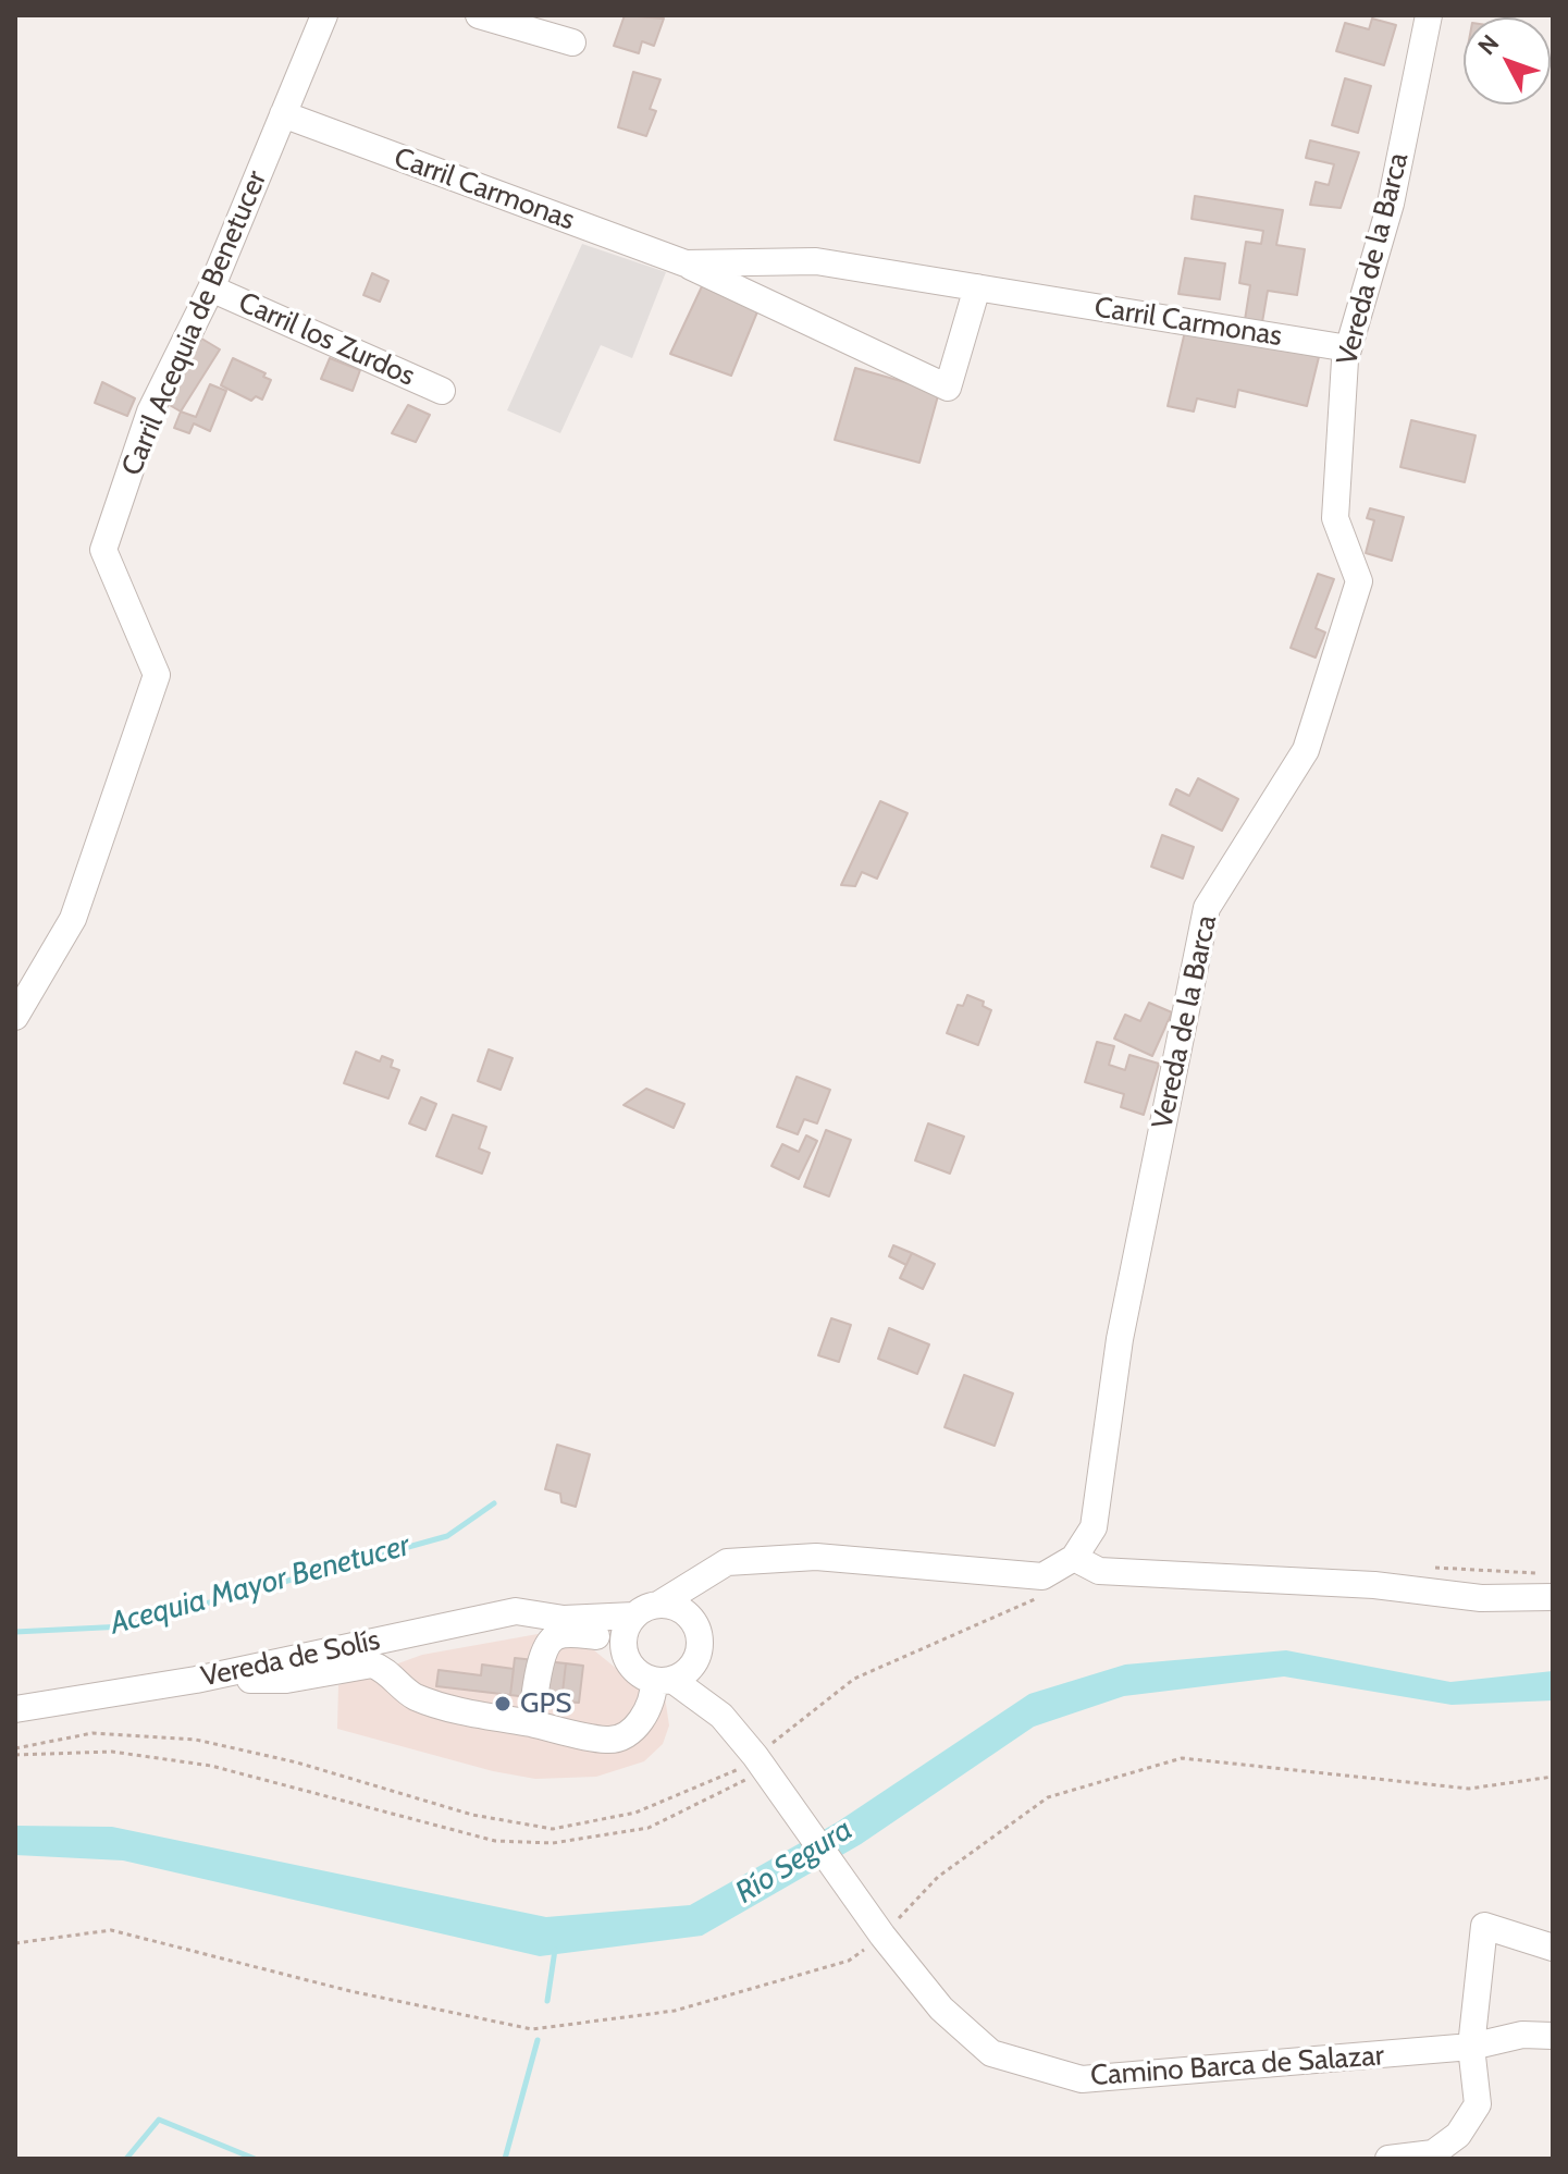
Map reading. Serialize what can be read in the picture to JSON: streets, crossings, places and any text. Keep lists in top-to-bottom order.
{
  "streets": {
    "street": [
      "Carril Carmonas",
      "Vereda de la Barca",
      "Carril Acequia de Benetucer",
      "Carril los Zurdos",
      "Vereda de Solís",
      "Camino Barca de Salazar"
    ]
  },
  "crossings": [
    ["Carril Carmonas", "Vereda de la Barca"],
    ["Carril Carmonas", "Carril Acequia de Benetucer"],
    ["Carril Acequia de Benetucer", "Carril los Zurdos"],
    ["Vereda de Solís", "Camino Barca de Salazar"]
  ],
  "water": ["Acequia Mayor Benetucer", "Río Segura"],
  "places": ["GPS"],
  "north": "top left"
}
